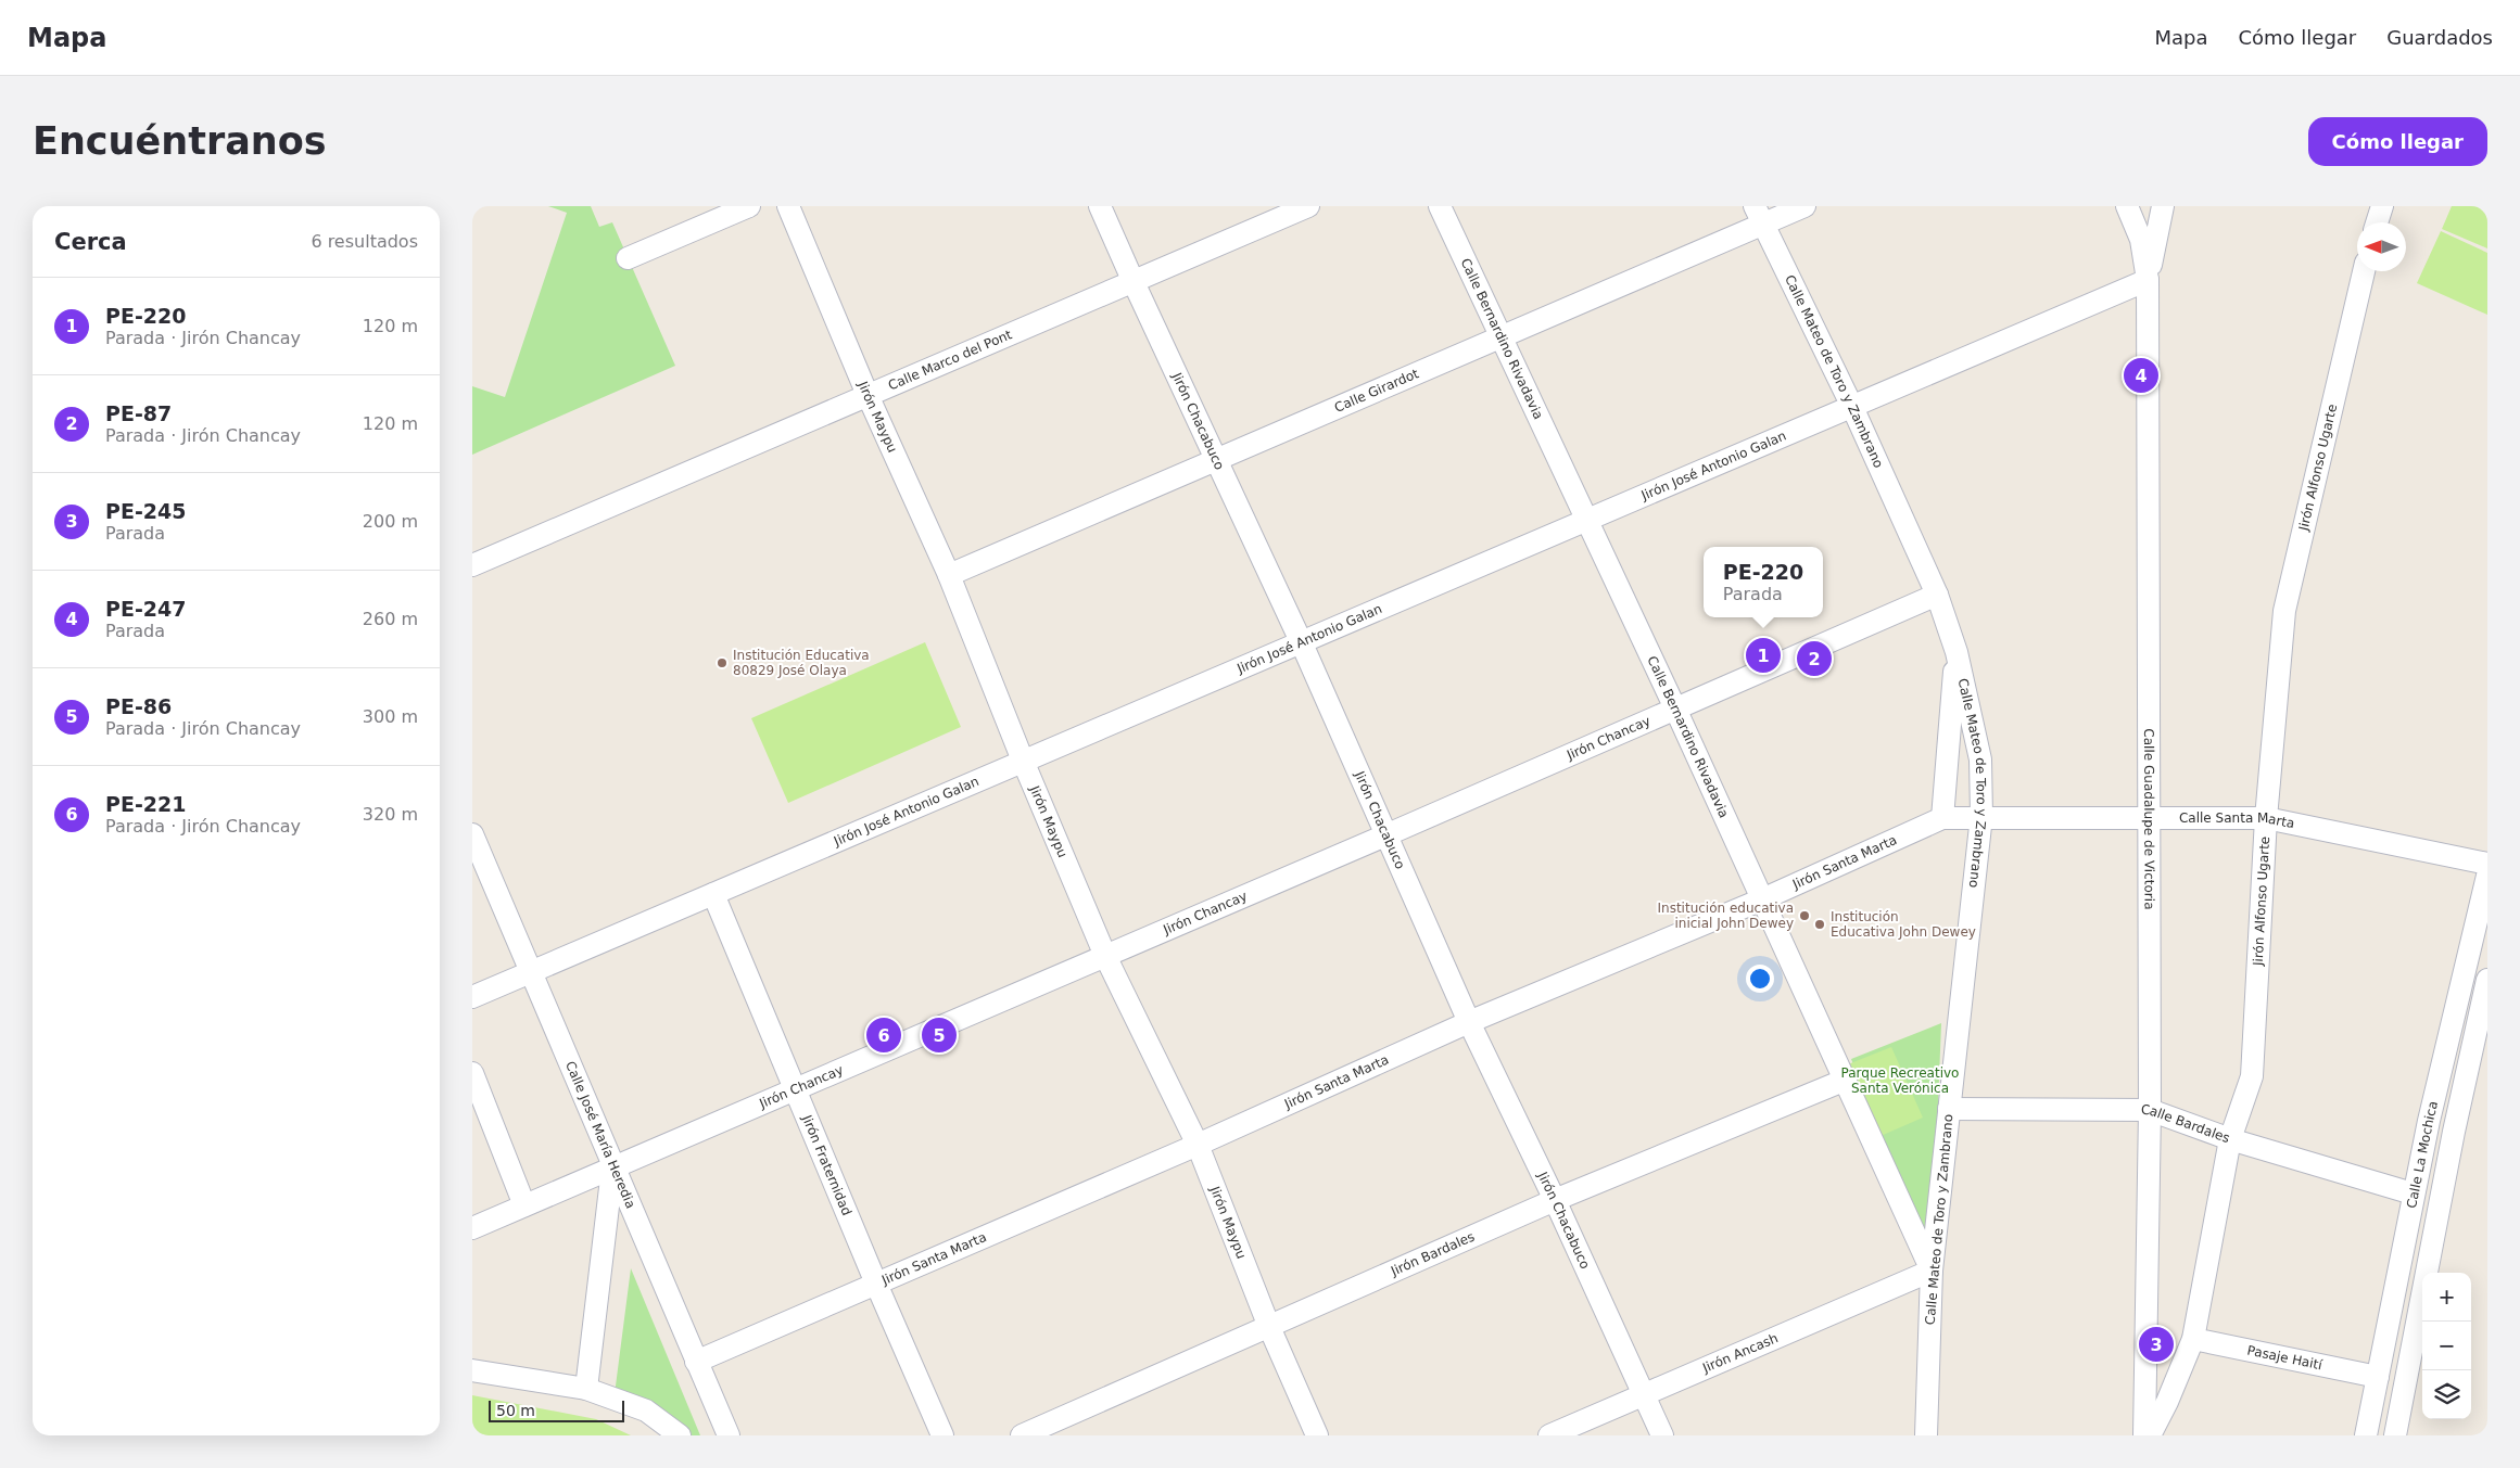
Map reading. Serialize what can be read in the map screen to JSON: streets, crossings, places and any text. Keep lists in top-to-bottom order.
{
  "streets": {
    "street": [
      "Calle Bernardino Rivadavia",
      "Calle Marco del Pont",
      "Calle Mateo de Toro y Zambrano",
      "Calle Girardot",
      "Jirón Maypu",
      "Jirón Chacabuco",
      "Jirón José Antonio Galan",
      "Jirón Alfonso Ugarte",
      "Jirón Chancay",
      "Calle Guadalupe de Victoria",
      "Calle Santa Marta",
      "Jirón Santa Marta",
      "Calle Bardales",
      "Calle José María Heredia",
      "Calle La Mochica",
      "Jirón Fraternidad",
      "Jirón Bardales",
      "Jirón Ancash",
      "Pasaje Haití"
    ]
  },
  "crossings": [
    ["Calle Bernardino Rivadavia", "Calle Mateo de Toro y Zambrano"],
    ["Calle Bernardino Rivadavia", "Calle Girardot"],
    ["Calle Bernardino Rivadavia", "Jirón José Antonio Galan"],
    ["Calle Bernardino Rivadavia", "Jirón Chancay"],
    ["Calle Bernardino Rivadavia", "Jirón Santa Marta"],
    ["Calle Bernardino Rivadavia", "Jirón Bardales"],
    ["Calle Bernardino Rivadavia", "Jirón Ancash"],
    ["Calle Marco del Pont", "Jirón Maypu"],
    ["Calle Marco del Pont", "Jirón Chacabuco"],
    ["Calle Mateo de Toro y Zambrano", "Calle Girardot"],
    ["Calle Mateo de Toro y Zambrano", "Jirón José Antonio Galan"],
    ["Calle Mateo de Toro y Zambrano", "Jirón Chancay"],
    ["Calle Mateo de Toro y Zambrano", "Calle Santa Marta"],
    ["Calle Mateo de Toro y Zambrano", "Jirón Santa Marta"],
    ["Calle Mateo de Toro y Zambrano", "Calle Bardales"],
    ["Calle Mateo de Toro y Zambrano", "Jirón Ancash"],
    ["Calle Girardot", "Jirón Maypu"],
    ["Calle Girardot", "Jirón Chacabuco"],
    ["Jirón Maypu", "Jirón José Antonio Galan"],
    ["Jirón Maypu", "Jirón Chancay"],
    ["Jirón Maypu", "Jirón Santa Marta"],
    ["Jirón Maypu", "Jirón Bardales"],
    ["Jirón Chacabuco", "Jirón José Antonio Galan"],
    ["Jirón Chacabuco", "Jirón Chancay"],
    ["Jirón Chacabuco", "Jirón Santa Marta"],
    ["Jirón Chacabuco", "Jirón Bardales"],
    ["Jirón Chacabuco", "Jirón Ancash"],
    ["Jirón José Antonio Galan", "Calle Guadalupe de Victoria"],
    ["Jirón José Antonio Galan", "Calle José María Heredia"],
    ["Jirón José Antonio Galan", "Jirón Fraternidad"],
    ["Jirón Alfonso Ugarte", "Calle Santa Marta"],
    ["Jirón Alfonso Ugarte", "Calle Bardales"],
    ["Jirón Alfonso Ugarte", "Pasaje Haití"],
    ["Jirón Chancay", "Calle José María Heredia"],
    ["Jirón Chancay", "Jirón Fraternidad"],
    ["Calle Guadalupe de Victoria", "Calle Santa Marta"],
    ["Calle Guadalupe de Victoria", "Calle Bardales"],
    ["Calle Santa Marta", "Jirón Santa Marta"],
    ["Jirón Santa Marta", "Calle José María Heredia"],
    ["Jirón Santa Marta", "Jirón Fraternidad"],
    ["Calle Bardales", "Calle La Mochica"],
    ["Calle La Mochica", "Pasaje Haití"]
  ],
  "parks": ["Parque Recreativo Santa Verónica"],
  "places": ["Institución Educativa 80829 José Olaya", "Institución educativa inicial John Dewey", "Institución Educativa John Dewey"],
  "scale_bar": "50 m",
  "north": "left",
  "page": {
    "header": "Mapa",
    "nav": ["Mapa", "Cómo llegar", "Guardados"],
    "buttons": "Cómo llegar",
    "title": "Encuéntranos",
    "heading": ["Cerca", "6 resultados"],
    "list": [
      {
        "mark": "1",
        "name": "PE-220",
        "note": "Parada · Jirón Chancay",
        "value": "120 m"
      },
      {
        "mark": "2",
        "name": "PE-87",
        "note": "Parada · Jirón Chancay",
        "value": "120 m"
      },
      {
        "mark": "3",
        "name": "PE-245",
        "note": "Parada",
        "value": "200 m"
      },
      {
        "mark": "4",
        "name": "PE-247",
        "note": "Parada",
        "value": "260 m"
      },
      {
        "mark": "5",
        "name": "PE-86",
        "note": "Parada · Jirón Chancay",
        "value": "300 m"
      },
      {
        "mark": "6",
        "name": "PE-221",
        "note": "Parada · Jirón Chancay",
        "value": "320 m"
      }
    ],
    "pins": [
      "4",
      "1",
      "2",
      "5",
      "6",
      "3"
    ],
    "popup": ["PE-220", "Parada"],
    "map_buttons": ["+", "−"],
    "scale": "50 m"
  }
}
